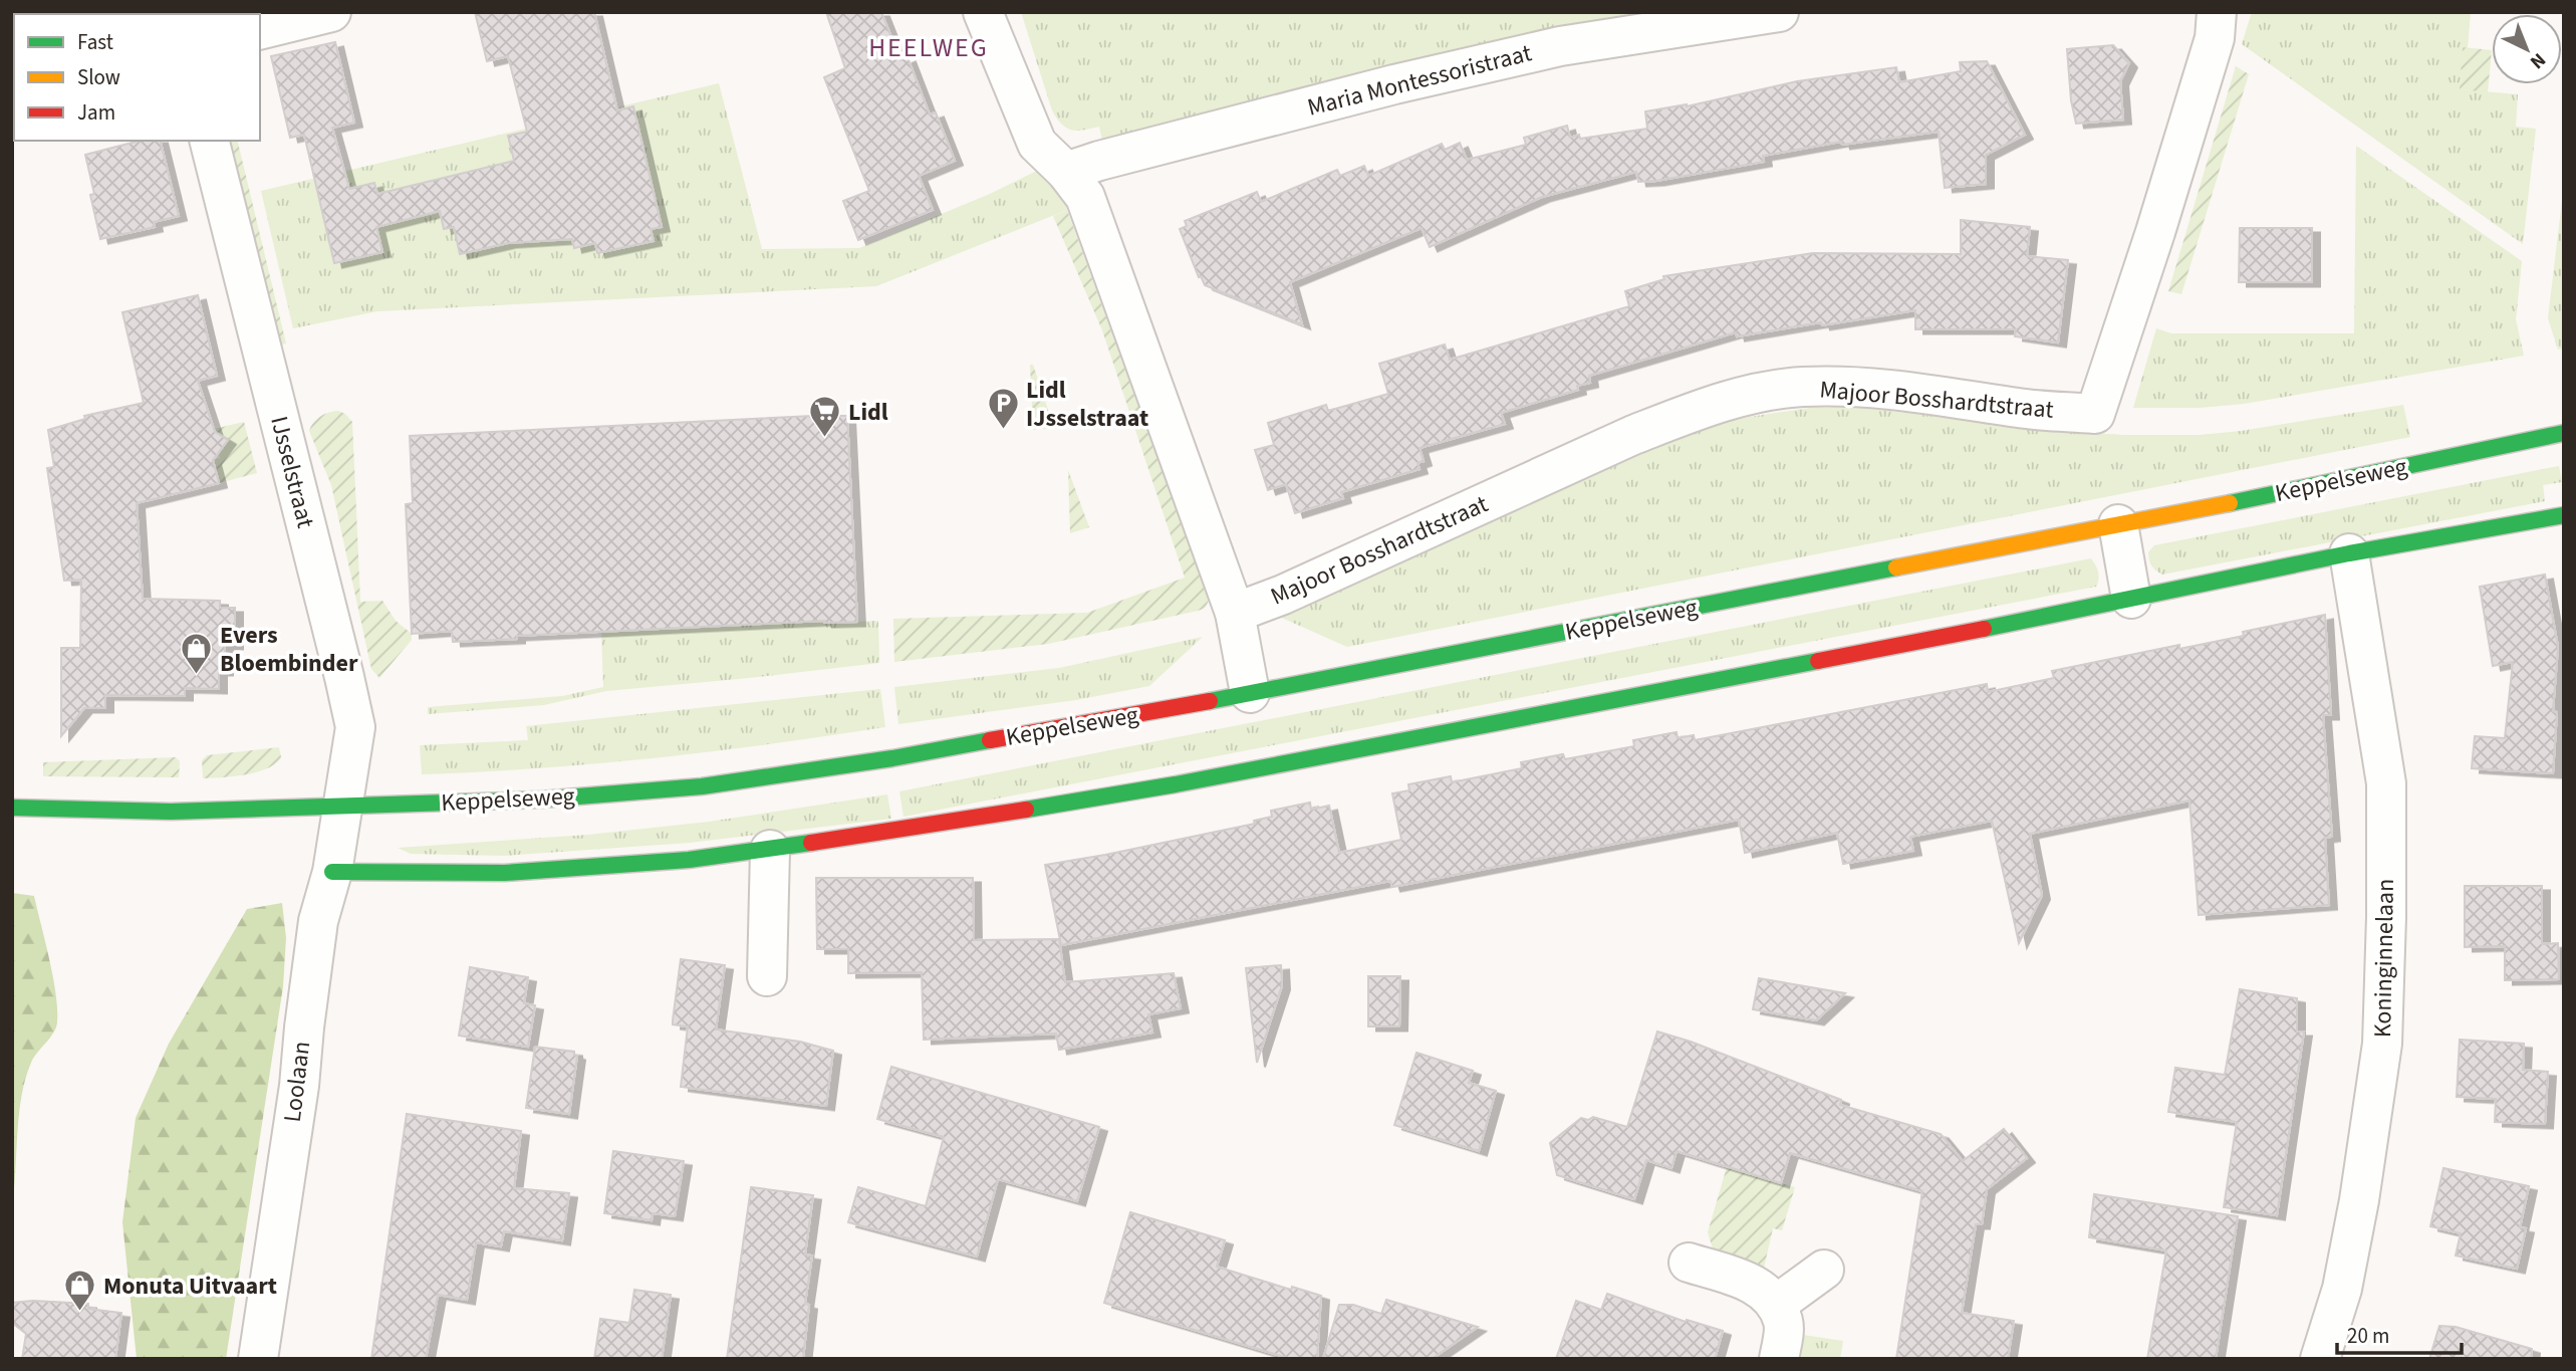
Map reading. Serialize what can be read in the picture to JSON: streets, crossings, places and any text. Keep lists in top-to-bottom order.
{
  "streets": {
    "main road": ["Keppelseweg"],
    "street": [
      "Maria Montessoristraat",
      "Majoor Bosshardtstraat",
      "IJsselstraat",
      "Koninginnelaan",
      "Loolaan"
    ]
  },
  "crossings": [
    ["IJsselstraat", "Keppelseweg"],
    ["IJsselstraat", "Loolaan"],
    ["Keppelseweg", "Loolaan"]
  ],
  "districts": ["HEELWEG"],
  "places": {
    "parking": ["Lidl IJsselstraat"],
    "supermarket": ["Lidl"],
    "shop": ["Evers Bloembinder", "Monuta Uitvaart"]
  },
  "legend": ["Fast", "Slow", "Jam"],
  "scale_bar": "20 m",
  "north": "bottom right"
}
